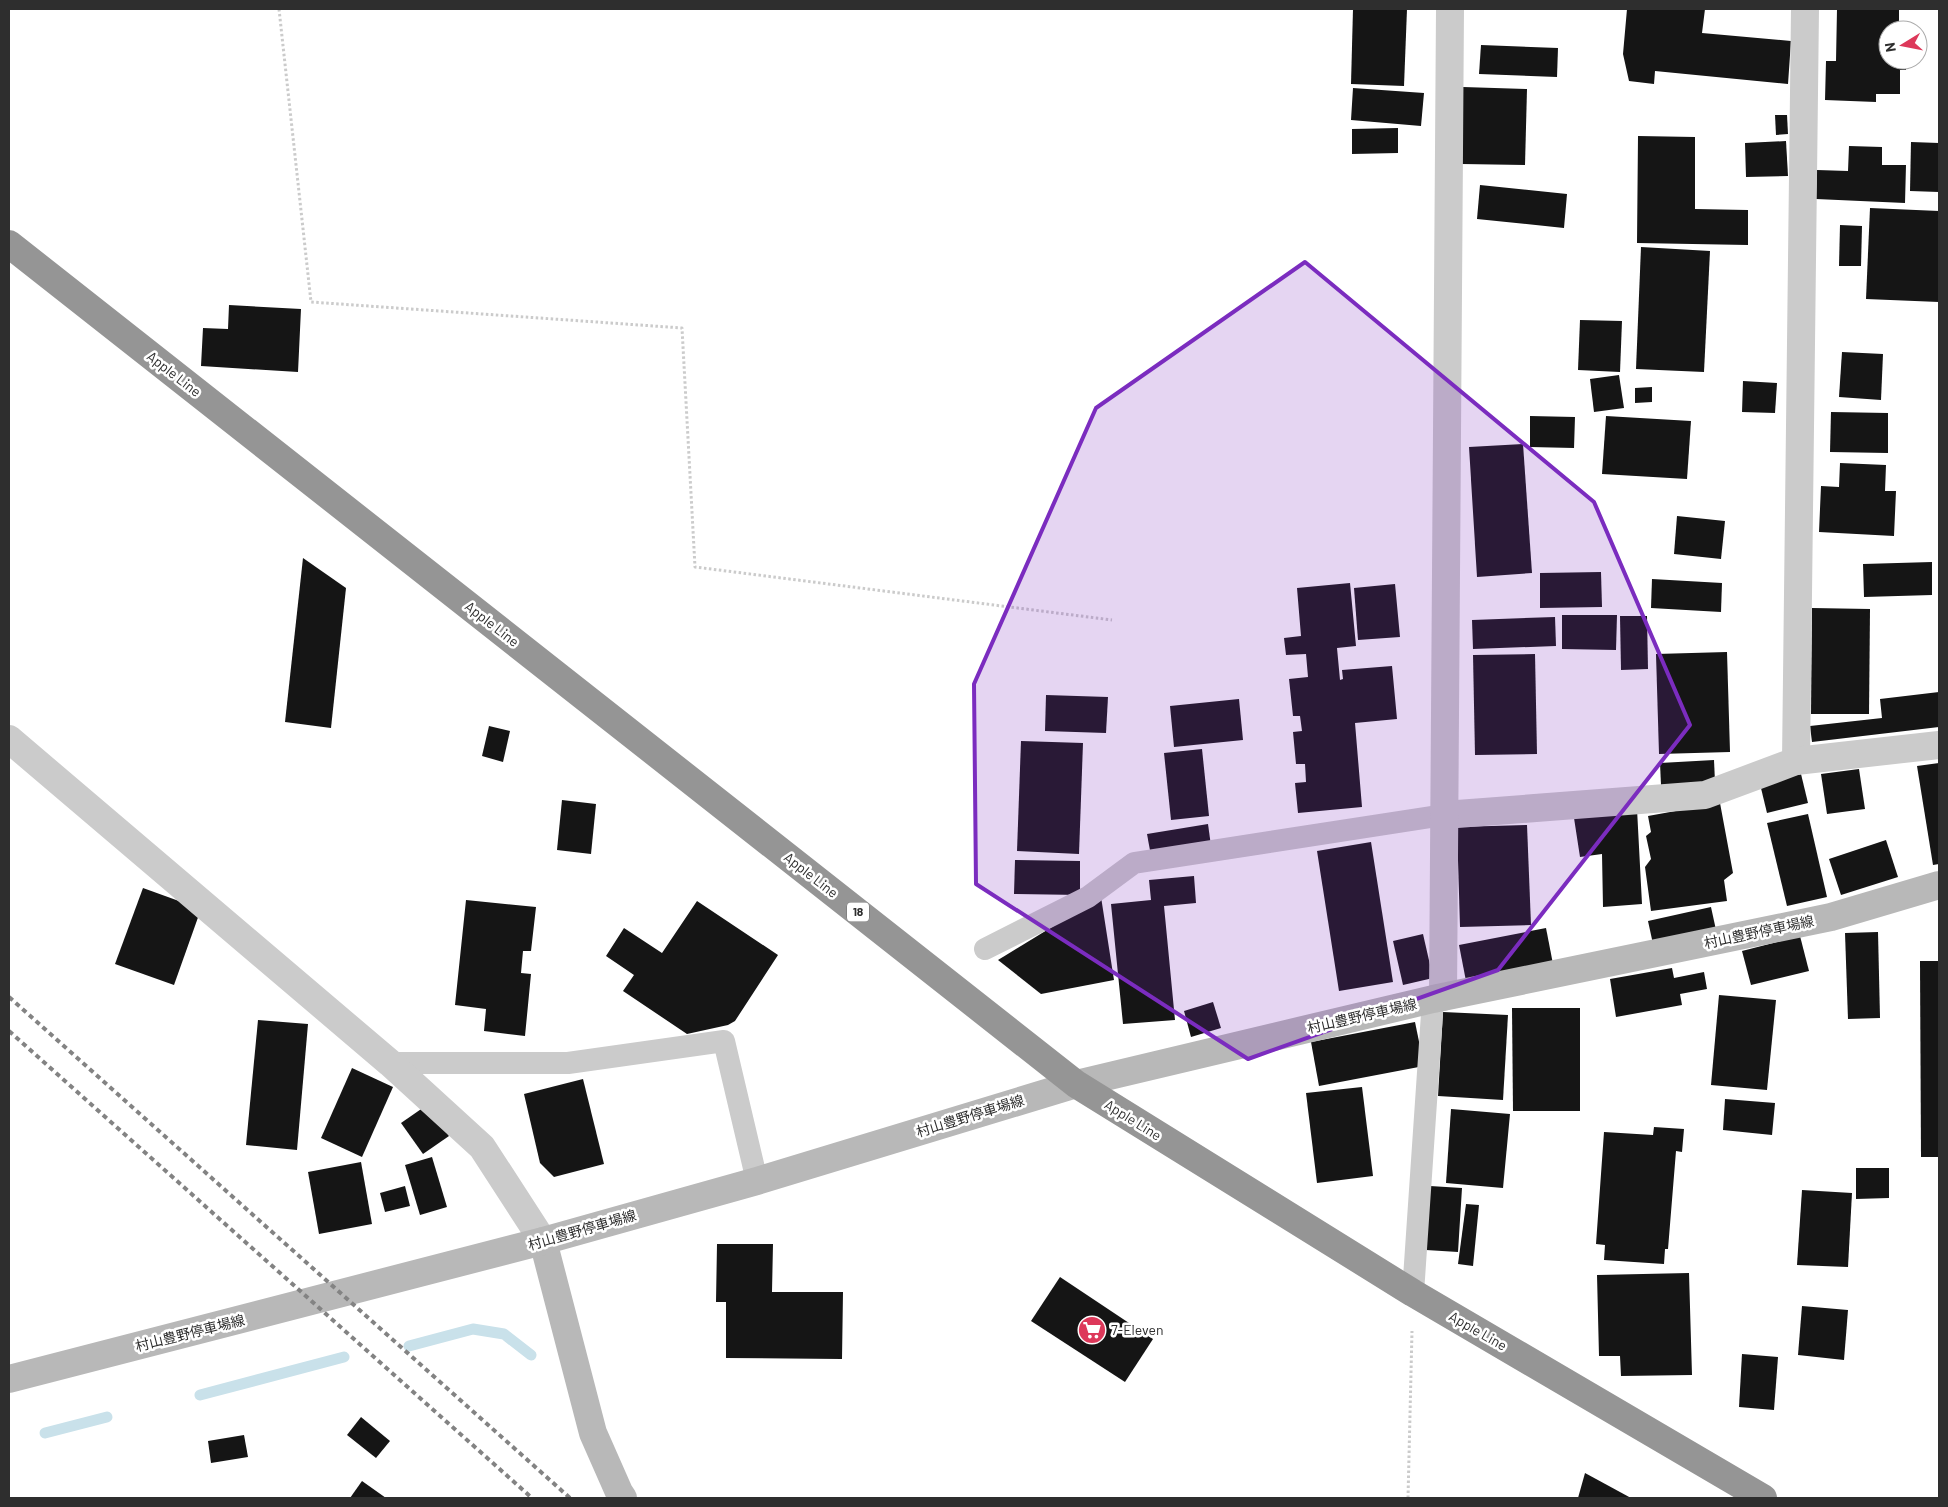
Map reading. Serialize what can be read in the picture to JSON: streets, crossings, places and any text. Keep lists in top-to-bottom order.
{
  "streets": {
    "highway": ["Apple Line", "18"],
    "main road": ["村山豊野停車場線"]
  },
  "crossings": [
    ["Apple Line", "村山豊野停車場線"]
  ],
  "places": {
    "supermarket": ["7-Eleven"]
  },
  "north": "left"
}
